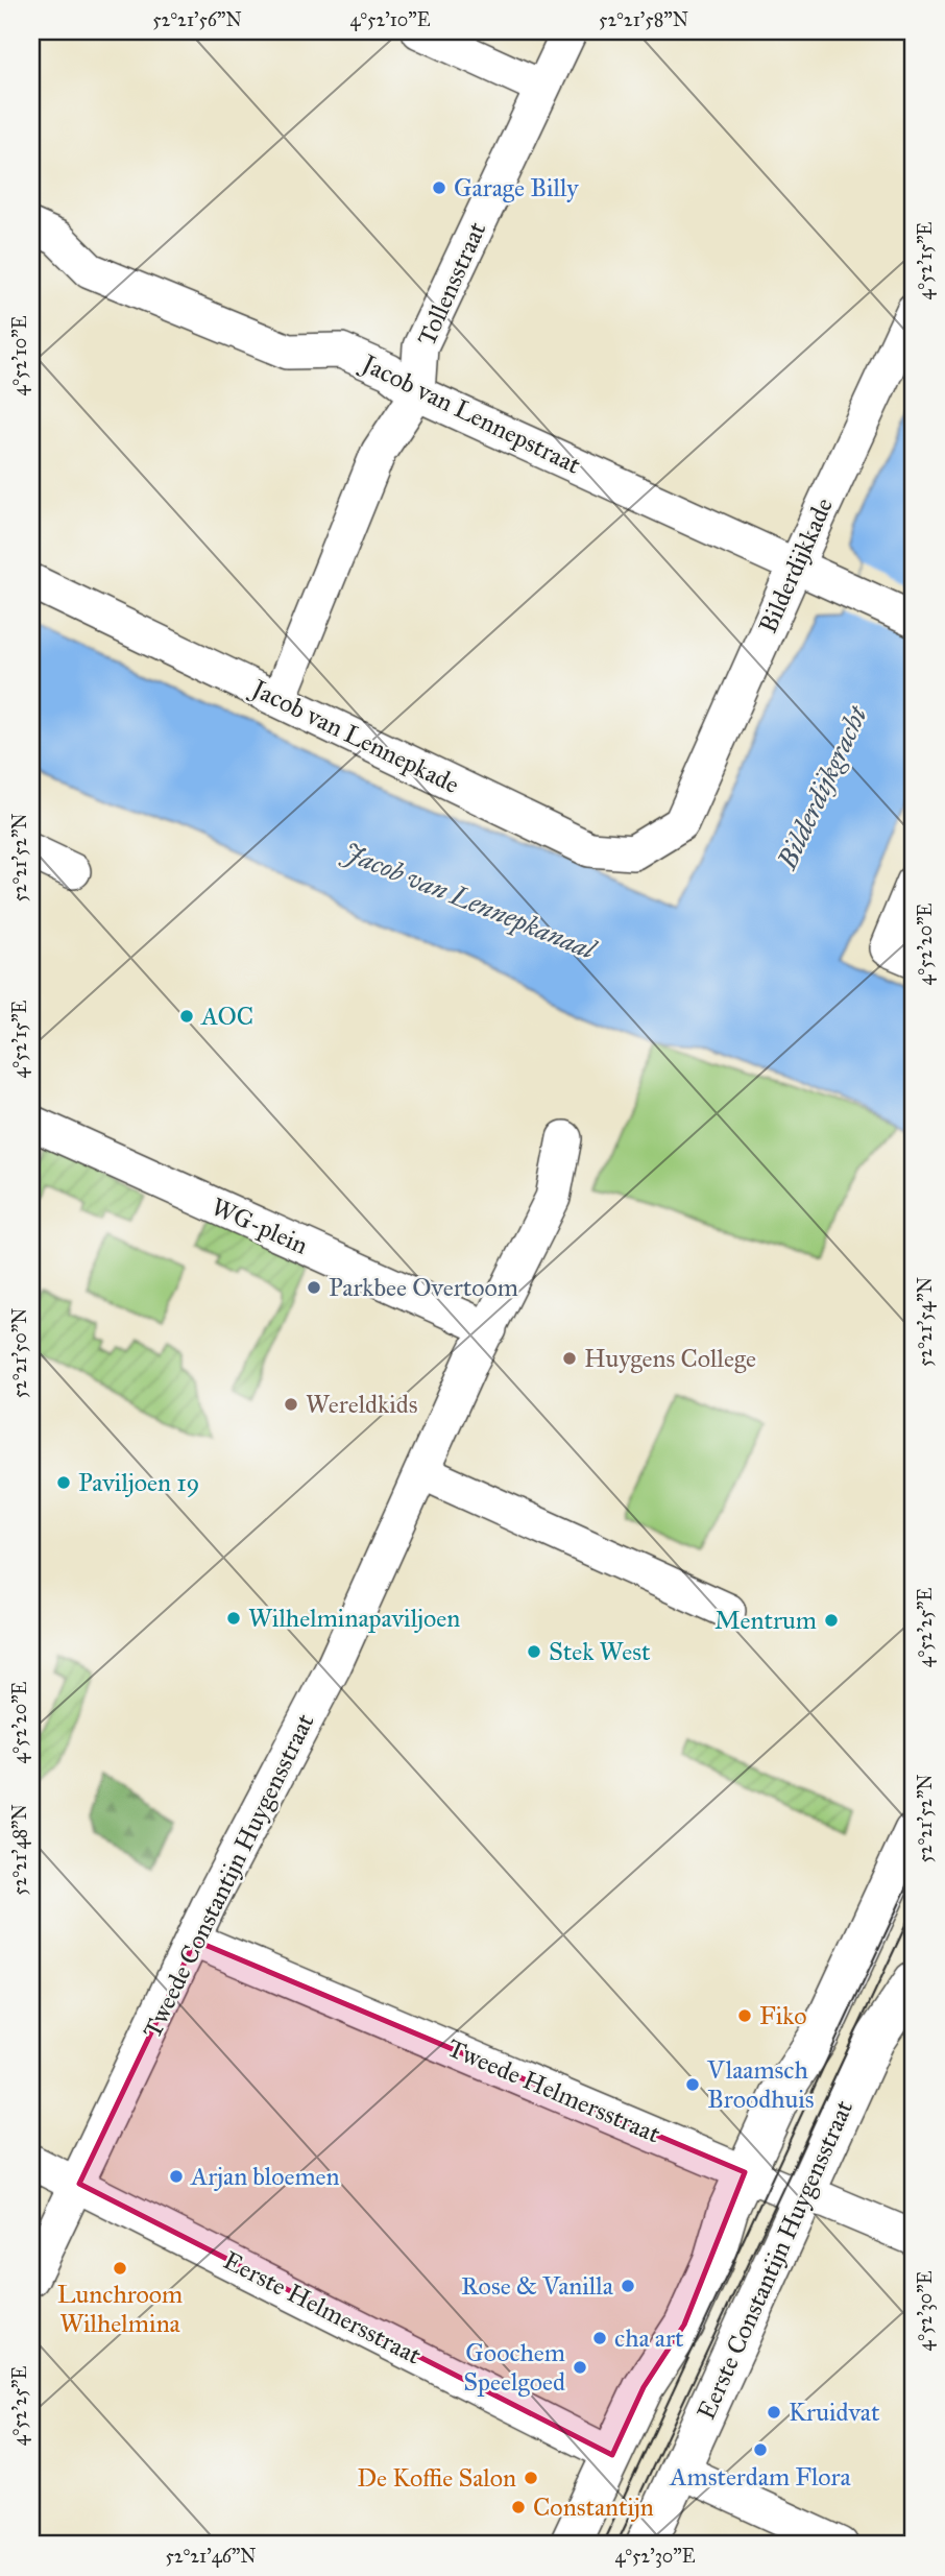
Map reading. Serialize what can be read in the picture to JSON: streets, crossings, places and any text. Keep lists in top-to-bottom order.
{
  "streets": {
    "street": [
      "Tollensstraat",
      "Jacob van Lennepstraat",
      "Bilderdijkkade",
      "Jacob van Lennepkade",
      "WG-plein",
      "Tweede Constantijn Huygensstraat",
      "Tweede Helmersstraat",
      "Eerste Constantijn Huygensstraat",
      "Eerste Helmersstraat"
    ]
  },
  "crossings": [
    ["Tollensstraat", "Jacob van Lennepstraat"],
    ["Tollensstraat", "Jacob van Lennepkade"],
    ["Jacob van Lennepstraat", "Bilderdijkkade"],
    ["Bilderdijkkade", "Jacob van Lennepkade"],
    ["WG-plein", "Tweede Constantijn Huygensstraat"],
    ["Tweede Constantijn Huygensstraat", "Tweede Helmersstraat"],
    ["Tweede Constantijn Huygensstraat", "Eerste Helmersstraat"],
    ["Tweede Helmersstraat", "Eerste Constantijn Huygensstraat"]
  ],
  "water": ["Bilderdijkgracht", "Jacob van Lennepkanaal"],
  "places": [
    "Garage Billy",
    "AOC",
    "Parkbee Overtoom",
    "Huygens College",
    "Wereldkids",
    "Paviljoen 19",
    "Wilhelminapaviljoen",
    "Mentrum",
    "Stek West",
    "Fiko",
    "Vlaamsch Broodhuis",
    "Arjan bloemen",
    "Lunchroom Wilhelmina",
    "Rose & Vanilla",
    "cha art",
    "Goochem Speelgoed",
    "Kruidvat",
    "Amsterdam Flora",
    "De Koffie Salon",
    "Constantijn"
  ],
  "coordinates": [
    "52°21'56\"N",
    "4°52'10\"E",
    "52°21'58\"N",
    "4°52'15\"E",
    "52°21'52\"N",
    "4°52'20\"E",
    "52°21'54\"N",
    "52°21'50\"N",
    "4°52'25\"E",
    "52°21'48\"N",
    "4°52'30\"E",
    "52°21'46\"N"
  ]
}
